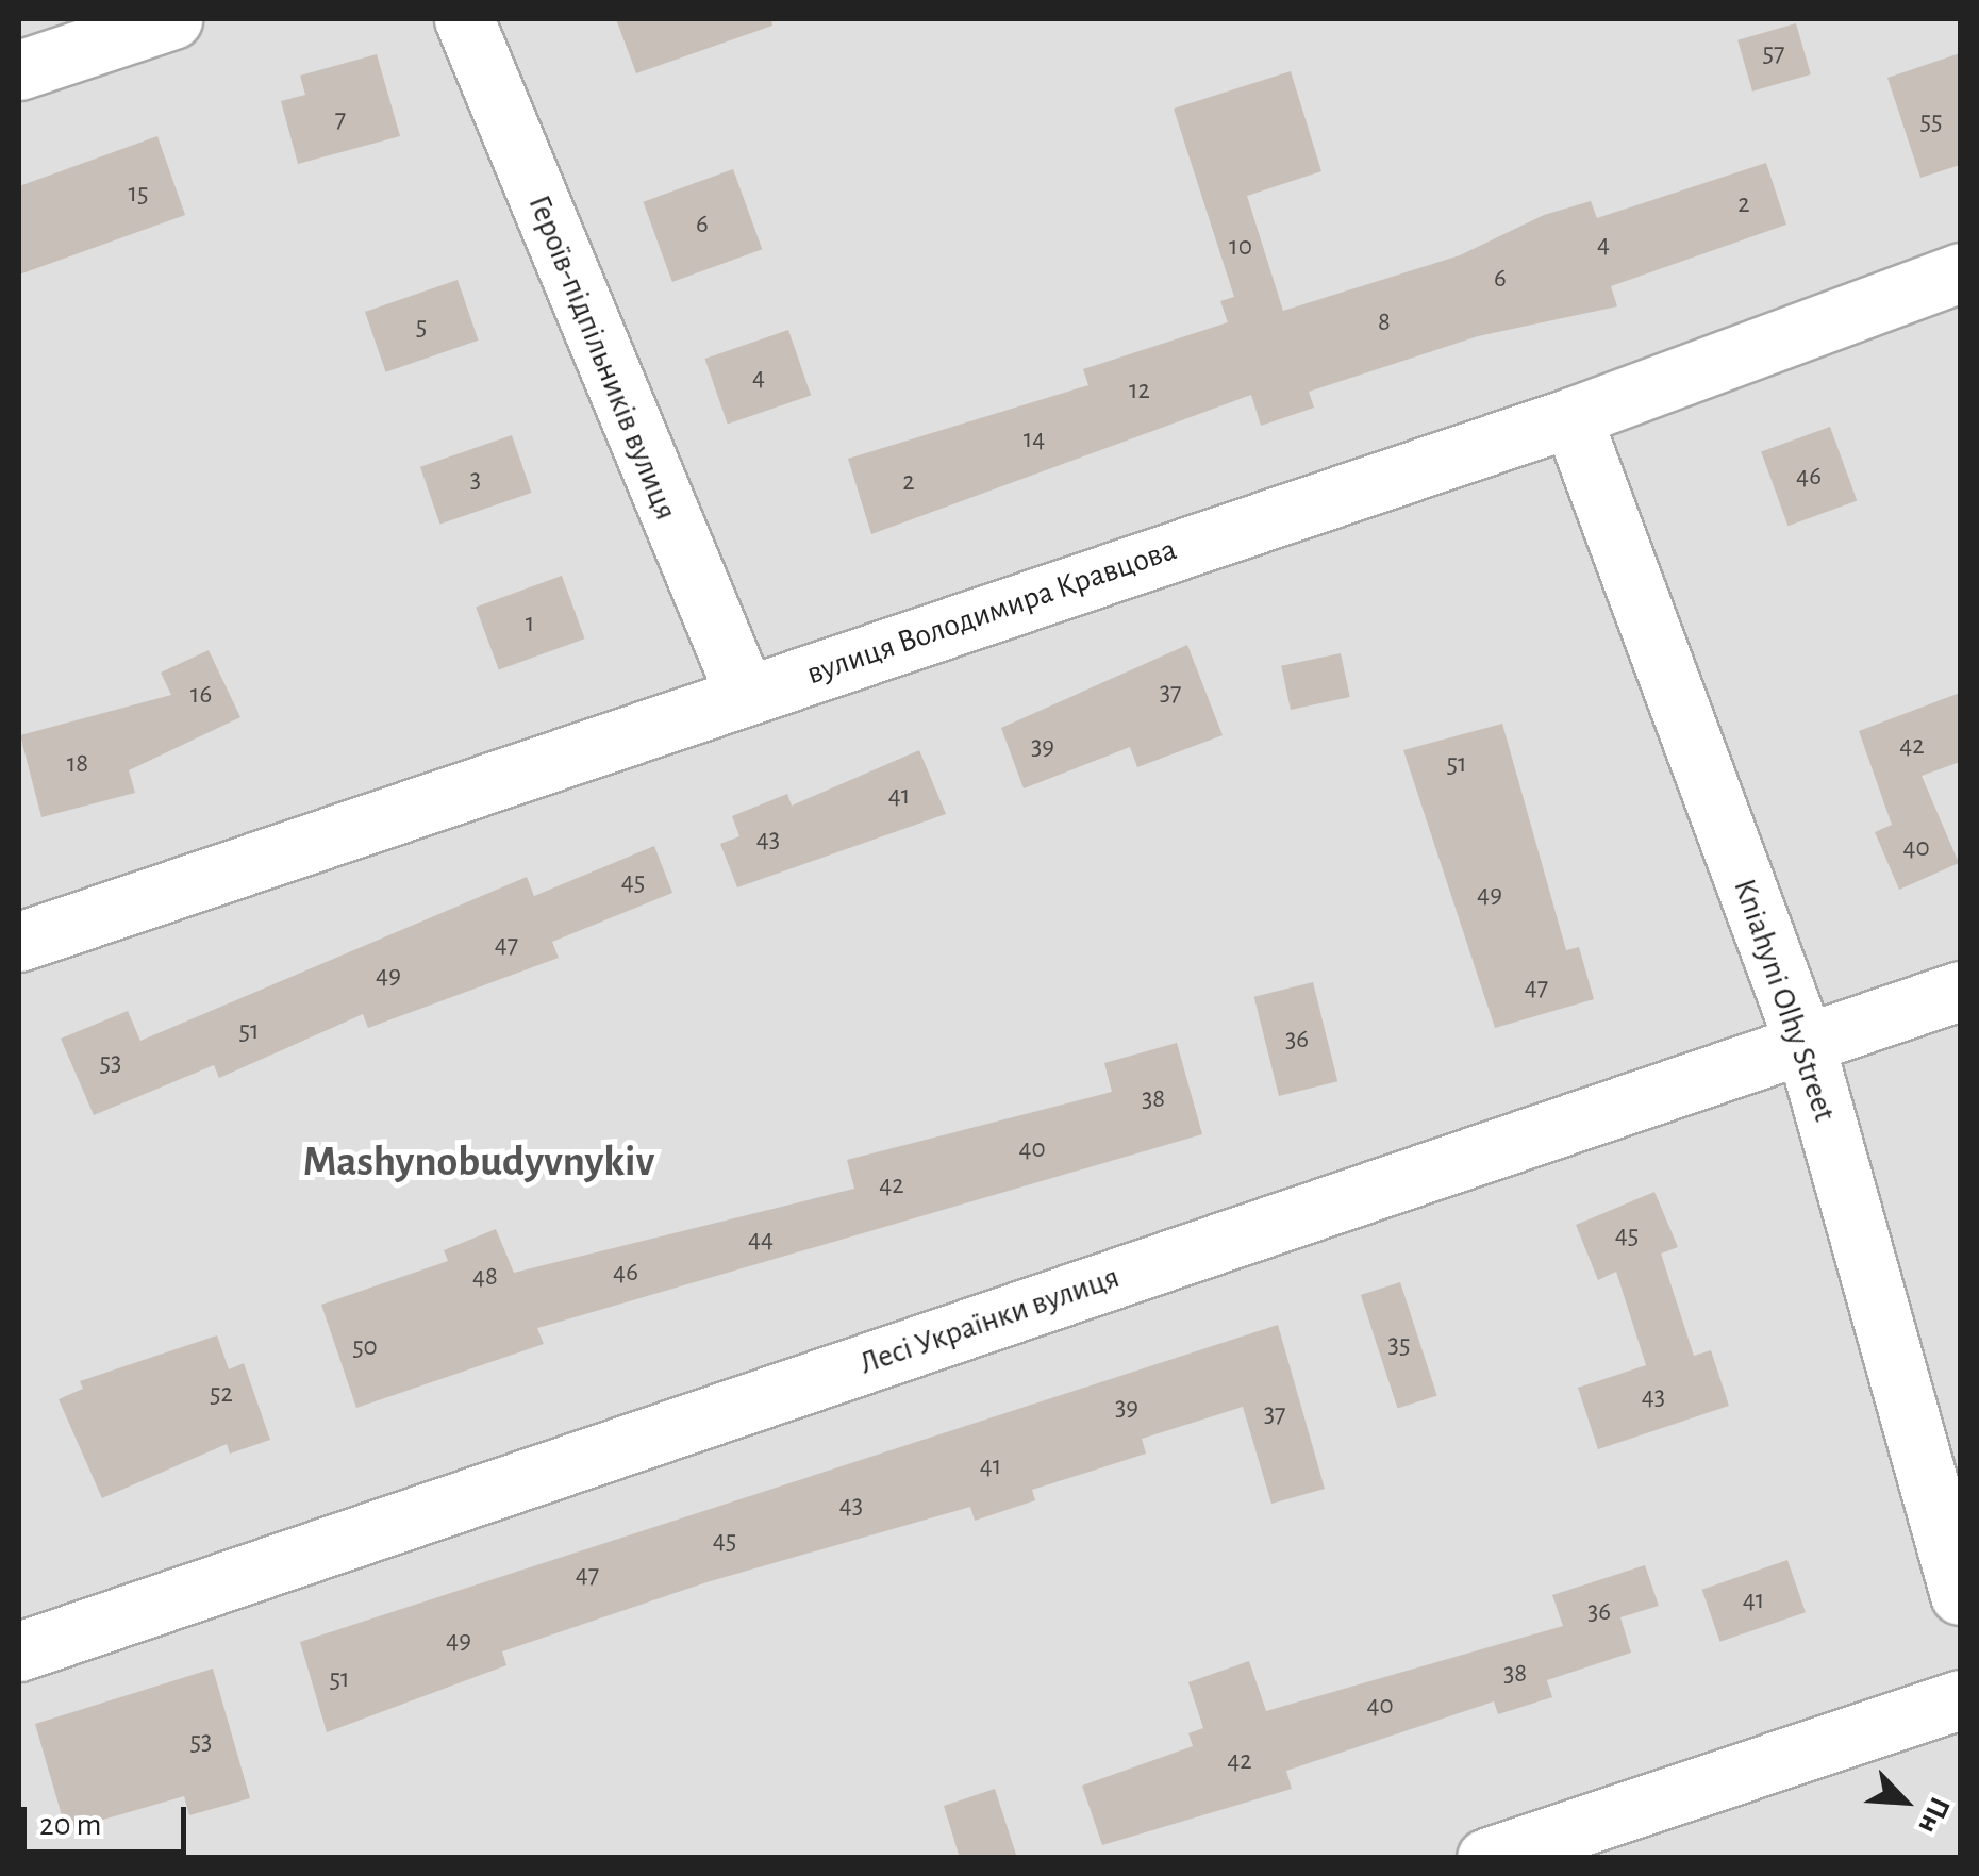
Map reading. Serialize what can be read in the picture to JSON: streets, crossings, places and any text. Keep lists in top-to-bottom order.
{
  "streets": {
    "street": [
      "Героїв-підпільників вулиця",
      "вулиця Володимира Кравцова",
      "Kniahyni Olhy Street",
      "Лесі Українки вулиця"
    ]
  },
  "crossings": [
    ["Героїв-підпільників вулиця", "вулиця Володимира Кравцова"],
    ["вулиця Володимира Кравцова", "Kniahyni Olhy Street"],
    ["Kniahyni Olhy Street", "Лесі Українки вулиця"]
  ],
  "districts": ["Mashynobudyvnykiv"],
  "house_numbers": [
    "57",
    "7",
    "55",
    "15",
    "2",
    "6",
    "4",
    "10",
    "6",
    "8",
    "5",
    "4",
    "12",
    "14",
    "46",
    "3",
    "2",
    "1",
    "37",
    "16",
    "42",
    "39",
    "18",
    "51",
    "41",
    "43",
    "40",
    "45",
    "49",
    "47",
    "49",
    "47",
    "51",
    "36",
    "53",
    "38",
    "40",
    "42",
    "45",
    "44",
    "46",
    "48",
    "35",
    "50",
    "52",
    "43",
    "39",
    "37",
    "41",
    "43",
    "45",
    "47",
    "41",
    "36",
    "49",
    "38",
    "51",
    "40",
    "53",
    "42"
  ],
  "scale_bar": "20 m",
  "north": "bottom right"
}
